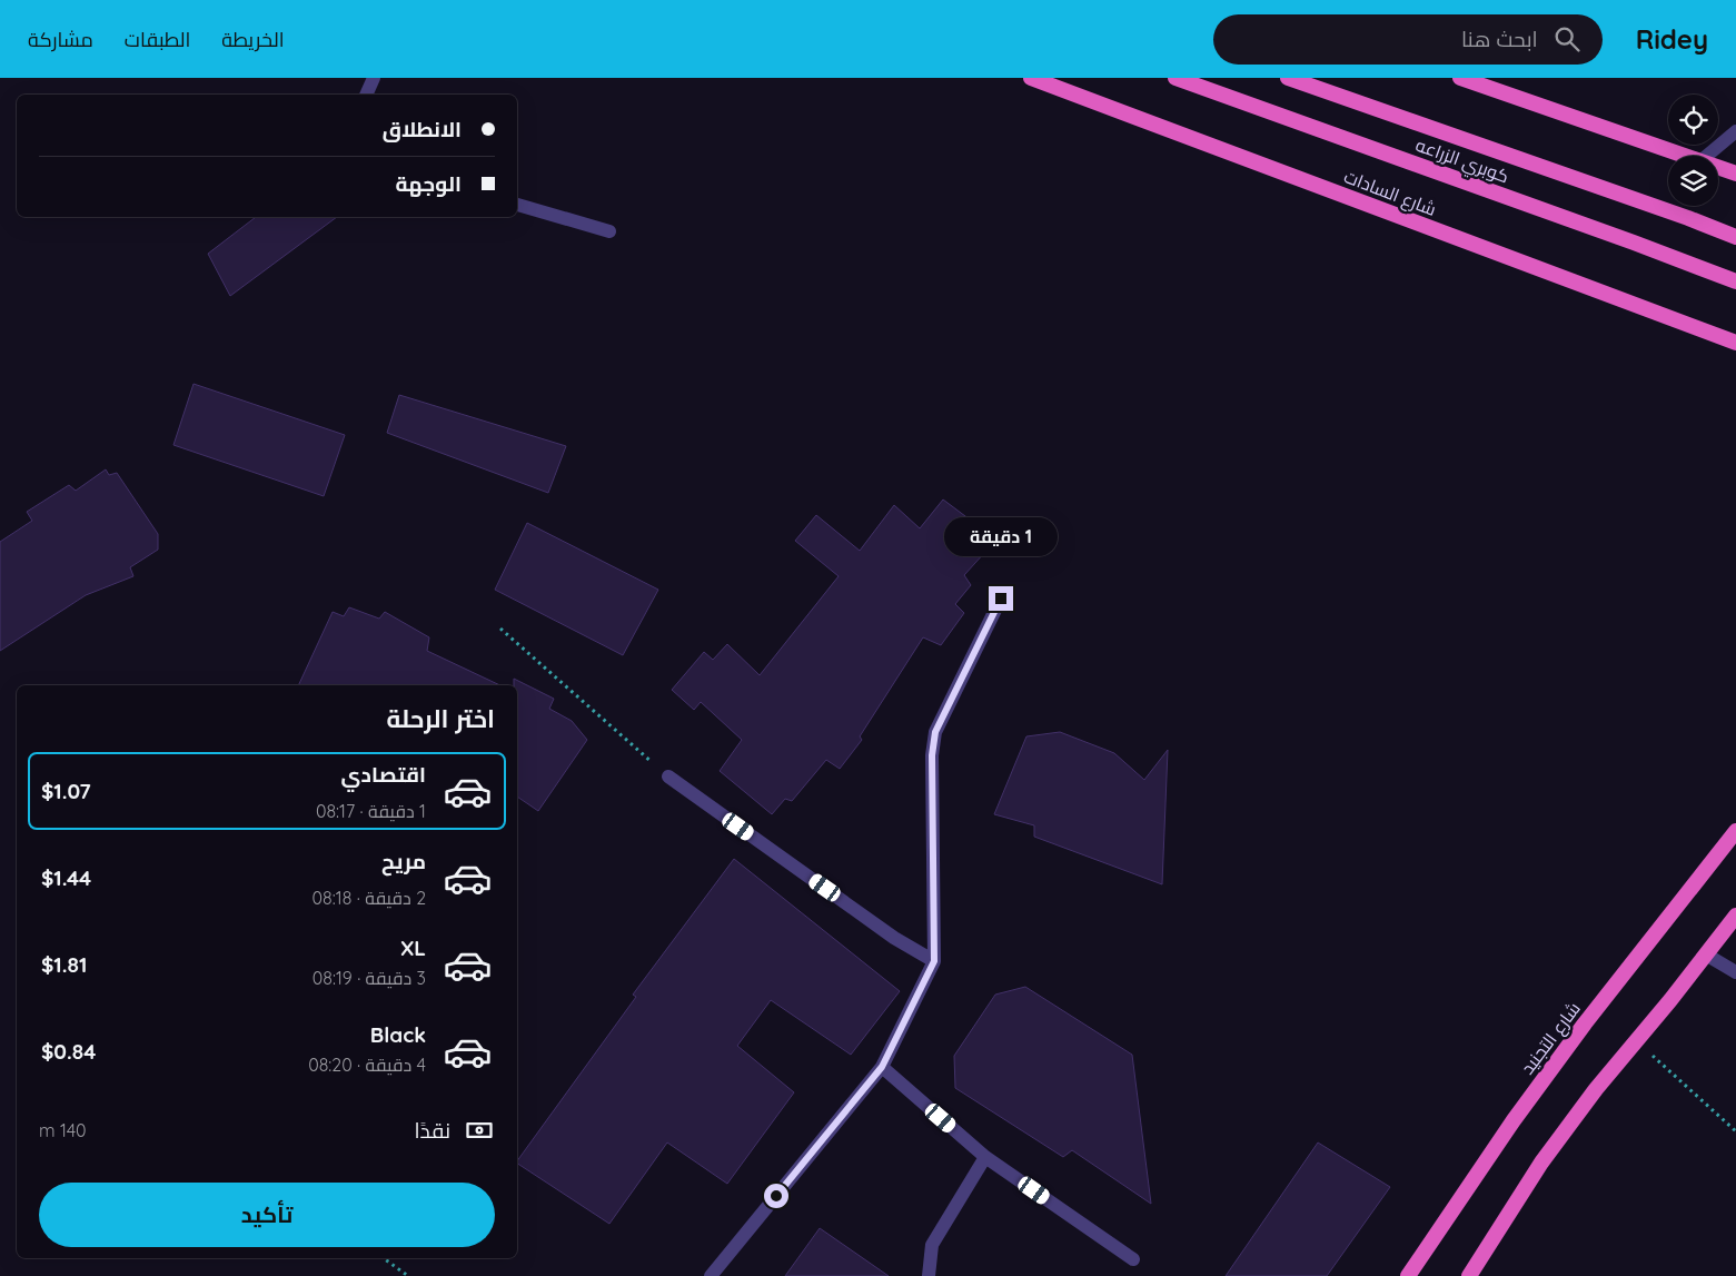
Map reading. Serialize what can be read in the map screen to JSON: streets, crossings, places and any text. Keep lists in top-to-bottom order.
{
  "streets": {
    "highway": ["كوبري الزراعه", "شارع السادات", "شارع التجنيد"]
  },
  "page": {
    "header": "Ridey",
    "search": "ابحث هنا",
    "nav": ["الخريطة", "الطبقات", "مشاركة"],
    "banner": ["الانطلاق", "الوجهة"],
    "bubble": "1 دقيقة",
    "heading": "اختر الرحلة",
    "list": [
      {
        "name": "اقتصادي",
        "note": "1 دقيقة · 08:17",
        "value": "$1.07"
      },
      {
        "name": "مريح",
        "note": "2 دقيقة · 08:18",
        "value": "$1.44"
      },
      {
        "name": "XL",
        "note": "3 دقيقة · 08:19",
        "value": "$1.81"
      },
      {
        "name": "Black",
        "note": "4 دقيقة · 08:20",
        "value": "$0.84"
      }
    ],
    "pay": ["نقدًا", "140 m"],
    "buttons": "تأكيد"
  }
}
